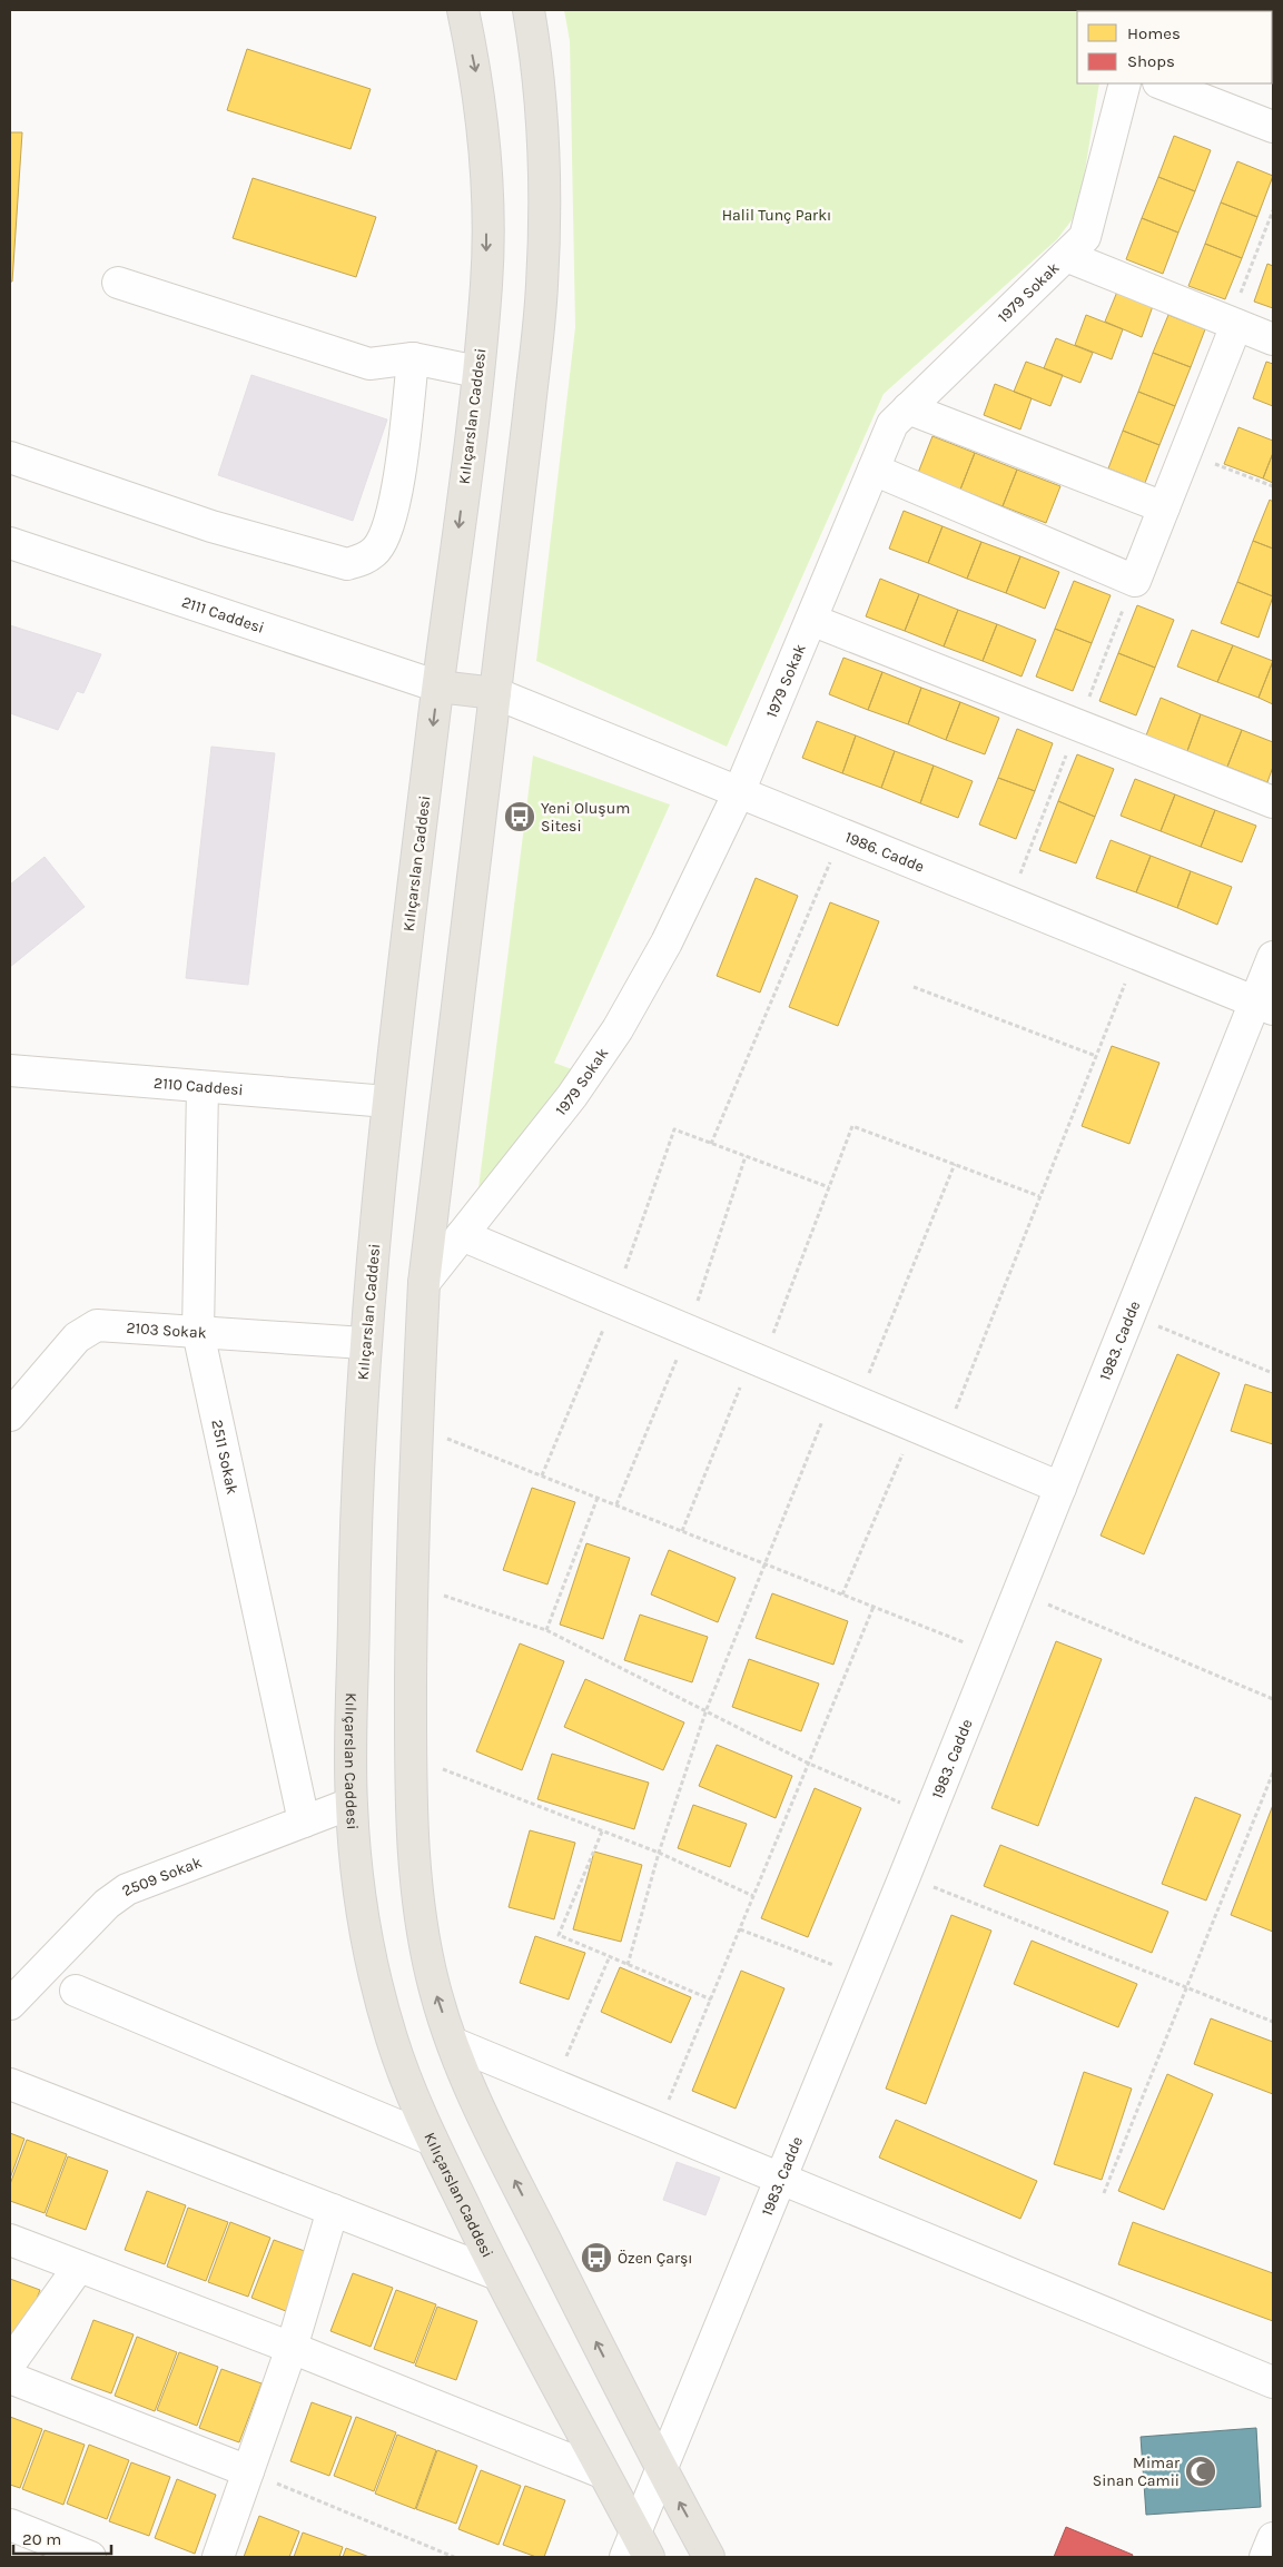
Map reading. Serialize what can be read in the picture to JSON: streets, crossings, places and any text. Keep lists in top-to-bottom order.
{
  "streets": {
    "main road": ["Kılıçarslan Caddesi"],
    "street": [
      "1979 Sokak",
      "2111 Caddesi",
      "1986. Cadde",
      "2110 Caddesi",
      "2103 Sokak",
      "1983. Cadde",
      "2511 Sokak",
      "2509 Sokak"
    ]
  },
  "crossings": [
    ["1979 Sokak", "1986. Cadde"],
    ["Kılıçarslan Caddesi", "2111 Caddesi"],
    ["Kılıçarslan Caddesi", "2110 Caddesi"],
    ["Kılıçarslan Caddesi", "2103 Sokak"],
    ["Kılıçarslan Caddesi", "1983. Cadde"],
    ["Kılıçarslan Caddesi", "2509 Sokak"],
    ["1986. Cadde", "1983. Cadde"],
    ["2110 Caddesi", "2511 Sokak"],
    ["2103 Sokak", "2511 Sokak"],
    ["2511 Sokak", "2509 Sokak"]
  ],
  "parks": ["Halil Tunç Parkı"],
  "places": {
    "bus stop": ["Yeni Oluşum Sitesi", "Özen Çarşı"],
    "mosque": ["Mimar Sinan Camii"]
  },
  "legend": ["Homes", "Shops"],
  "scale_bar": "20 m"
}
